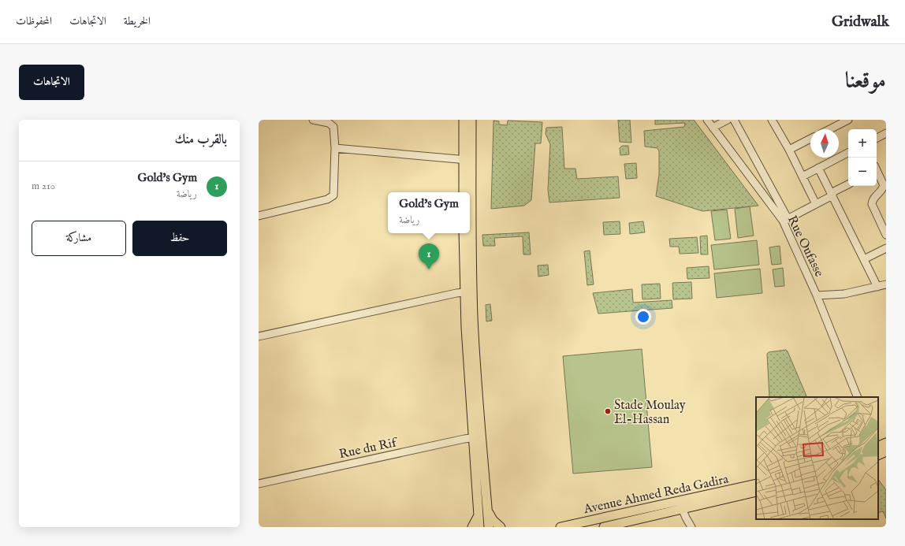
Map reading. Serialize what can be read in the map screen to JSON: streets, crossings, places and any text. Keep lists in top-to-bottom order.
{
  "streets": {
    "main road": ["Avenue Ahmed Reda Gadira"],
    "street": ["Rue Oufasse", "Rue du Rif"]
  },
  "places": ["Stade Moulay El-Hassan"],
  "north": "top",
  "page": {
    "header": "Gridwalk",
    "nav": ["الخريطة", "الاتجاهات", "المحفوظات"],
    "title": "موقعنا",
    "buttons": [
      "الاتجاهات",
      ["حفظ", "مشاركة"]
    ],
    "heading": "بالقرب منك",
    "map_buttons": ["+", "−"],
    "list": [
      {
        "mark": "1",
        "name": "Gold's Gym",
        "note": "رياضة",
        "value": "210 m"
      }
    ],
    "popup": ["Gold's Gym", "رياضة"],
    "pins": "1"
  }
}
